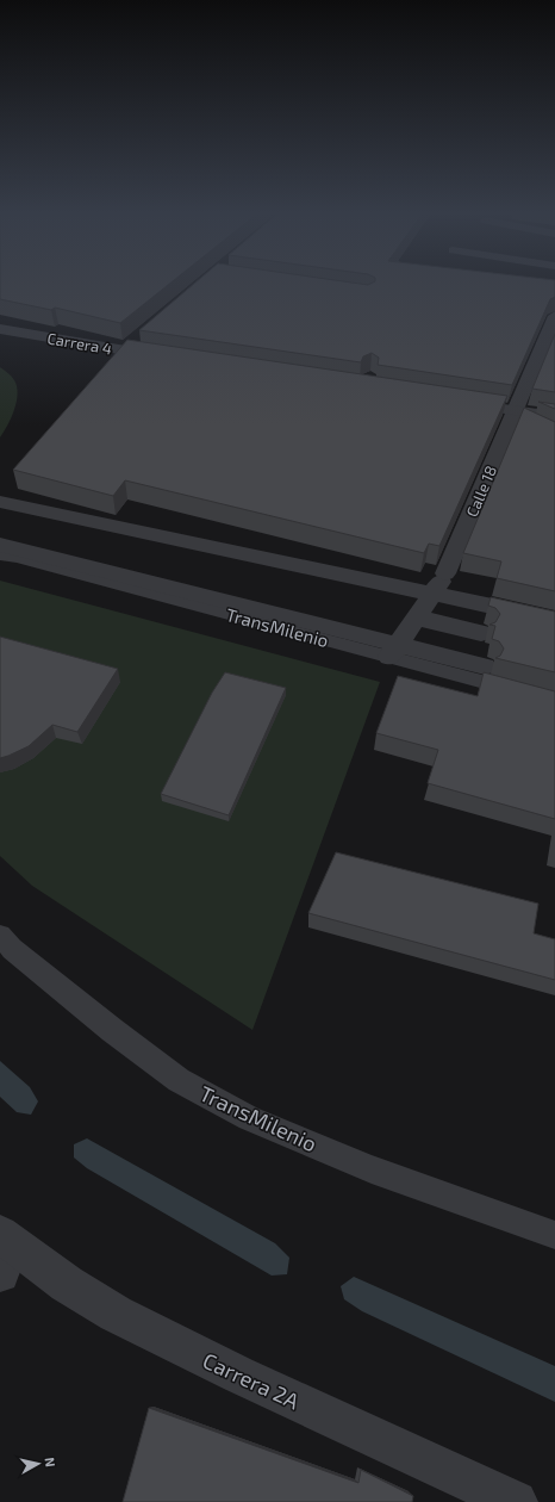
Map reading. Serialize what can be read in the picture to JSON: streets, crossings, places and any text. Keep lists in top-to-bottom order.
{
  "streets": {
    "street": ["Carrera 4", "Calle 18", "Carrera 2A"],
    "lane": ["TransMilenio"]
  },
  "crossings": [
    ["Calle 18", "TransMilenio"]
  ],
  "north": "right"
}
